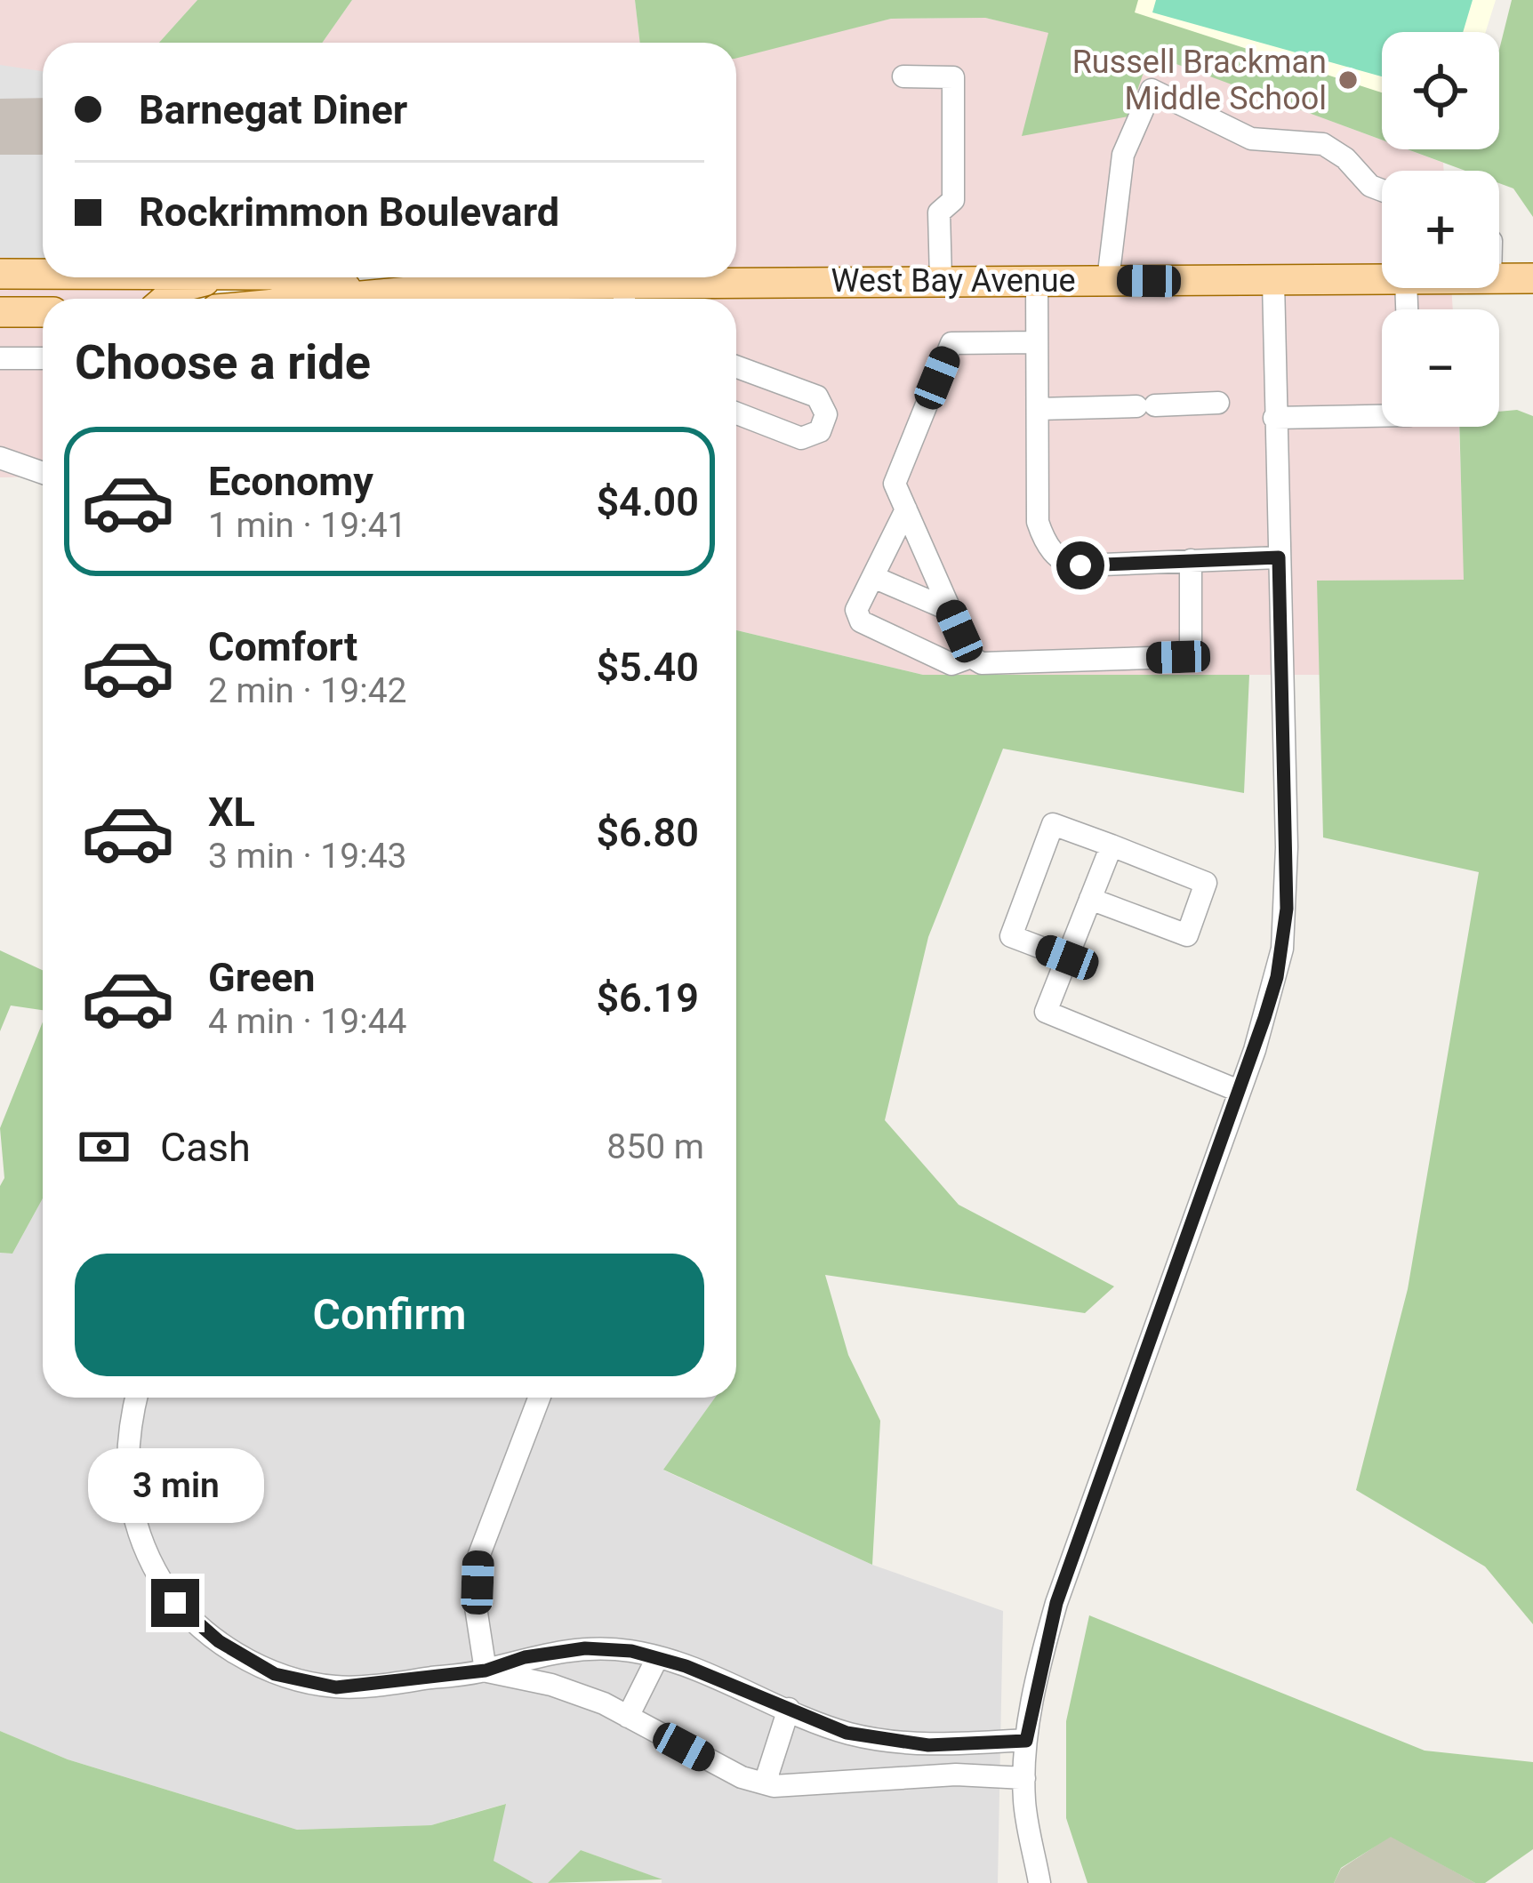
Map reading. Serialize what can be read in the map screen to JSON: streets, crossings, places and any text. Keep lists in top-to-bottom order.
{
  "streets": {
    "main road": ["West Bay Avenue"]
  },
  "places": ["Russell Brackman Middle School"],
  "page": {
    "map_buttons": ["+", "−"],
    "banner": ["Barnegat Diner", "Rockrimmon Boulevard"],
    "heading": "Choose a ride",
    "list": [
      {
        "name": "Economy",
        "note": "1 min · 19:41",
        "value": "$4.00"
      },
      {
        "name": "Comfort",
        "note": "2 min · 19:42",
        "value": "$5.40"
      },
      {
        "name": "XL",
        "note": "3 min · 19:43",
        "value": "$6.80"
      },
      {
        "name": "Green",
        "note": "4 min · 19:44",
        "value": "$6.19"
      }
    ],
    "pay": ["Cash", "850 m"],
    "buttons": "Confirm",
    "bubble": "3 min"
  }
}
